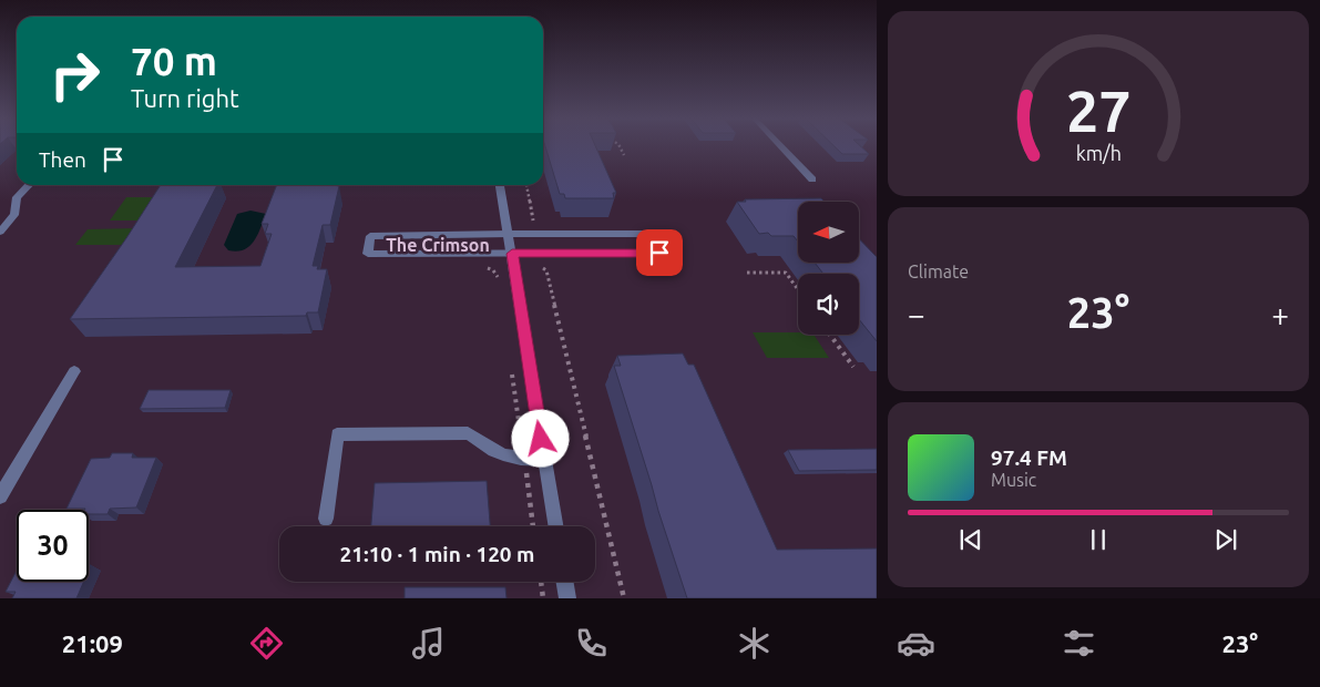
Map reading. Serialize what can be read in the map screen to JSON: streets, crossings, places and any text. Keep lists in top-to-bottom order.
{
  "districts": ["The Crimson"],
  "north": "left",
  "page": {
    "turn": ["70 m", "Turn right"],
    "then": "Then",
    "tile": "Climate",
    "heat": ["−", "23°", "+"],
    "song": ["97.4 FM", "Music"],
    "limit": "30",
    "trip": "21:10 · 1 min · 120 m",
    "tabs": ["21:09", "23°"],
    "gauge": ["27", "km/h"]
  }
}
